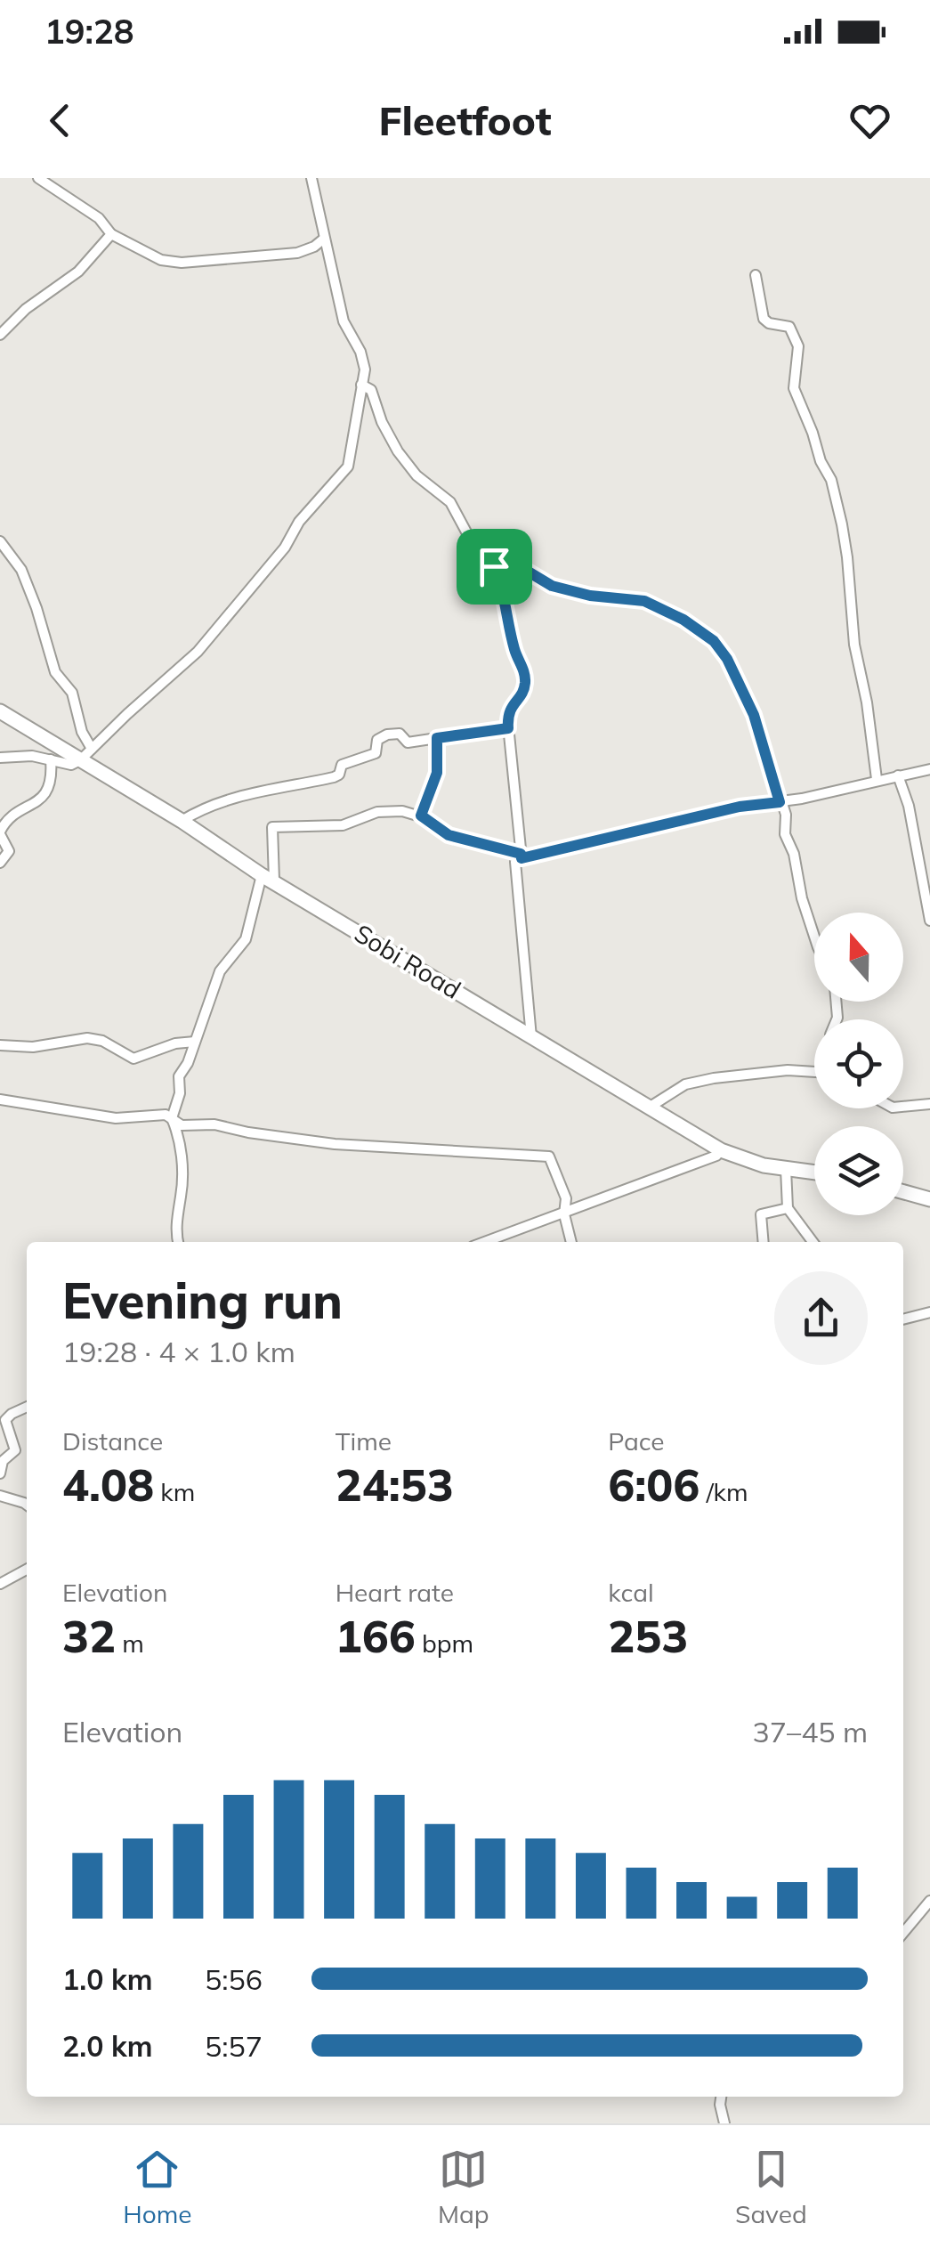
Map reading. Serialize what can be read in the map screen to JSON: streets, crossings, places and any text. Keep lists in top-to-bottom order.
{
  "streets": {
    "highway": ["Sobi Road"]
  },
  "north": "top",
  "page": {
    "status": "19:28",
    "header": "Fleetfoot",
    "heading": ["Evening run", "19:28 · 4 × 1.0 km"],
    "stats": [
      ["Distance", "4.08 km"],
      ["Time", "24:53"],
      ["Pace", "6:06 /km"],
      ["Elevation", "32 m"],
      ["Heart rate", "166 bpm"],
      ["kcal", "253"]
    ],
    "chart": ["Elevation", "37–45 m"],
    "list": [
      {
        "name": "1.0 km",
        "note": "5:56"
      },
      {
        "name": "2.0 km",
        "note": "5:57"
      }
    ],
    "tabs": ["Home", "Map", "Saved"]
  }
}
